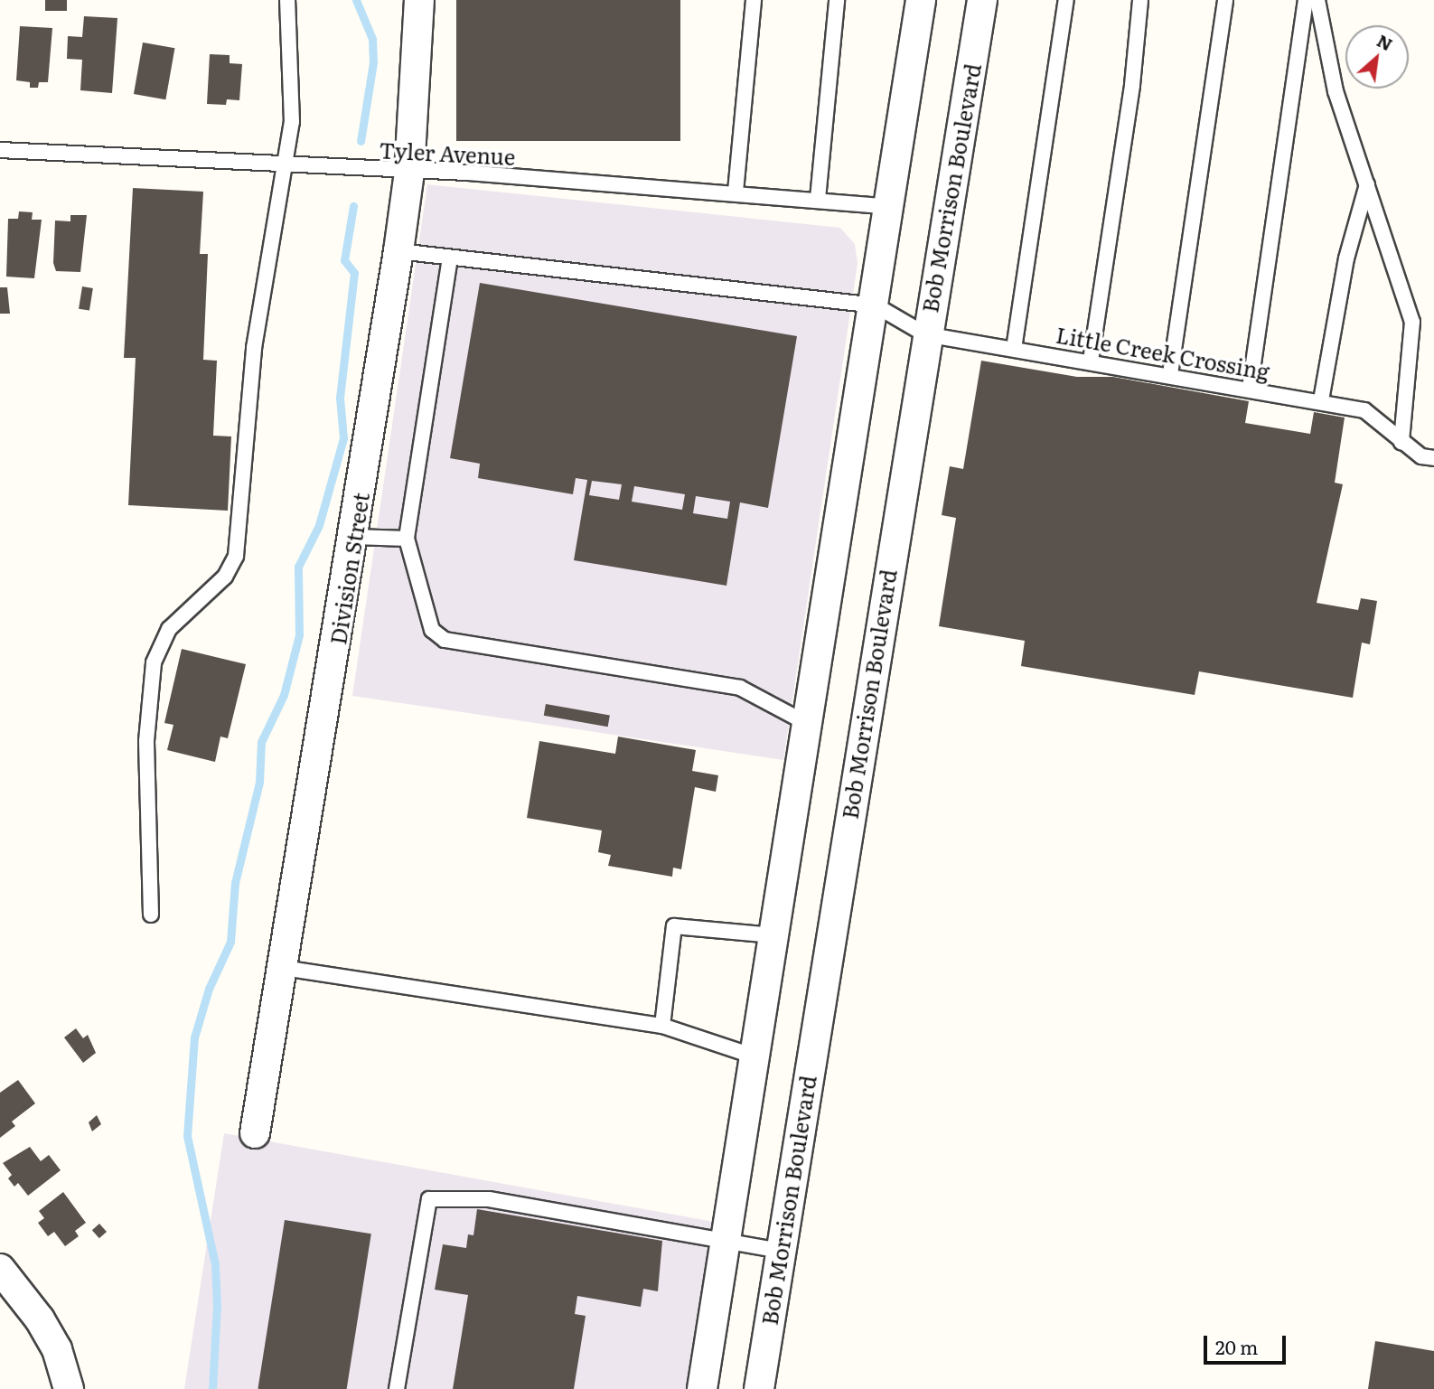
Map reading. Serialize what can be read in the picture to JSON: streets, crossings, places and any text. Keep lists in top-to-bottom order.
{
  "streets": {
    "street": ["Bob Morrison Boulevard", "Division Street"],
    "lane": ["Tyler Avenue", "Little Creek Crossing"]
  },
  "crossings": [
    ["Tyler Avenue", "Division Street"],
    ["Bob Morrison Boulevard", "Little Creek Crossing"]
  ],
  "scale_bar": "20 m",
  "north": "top right"
}
